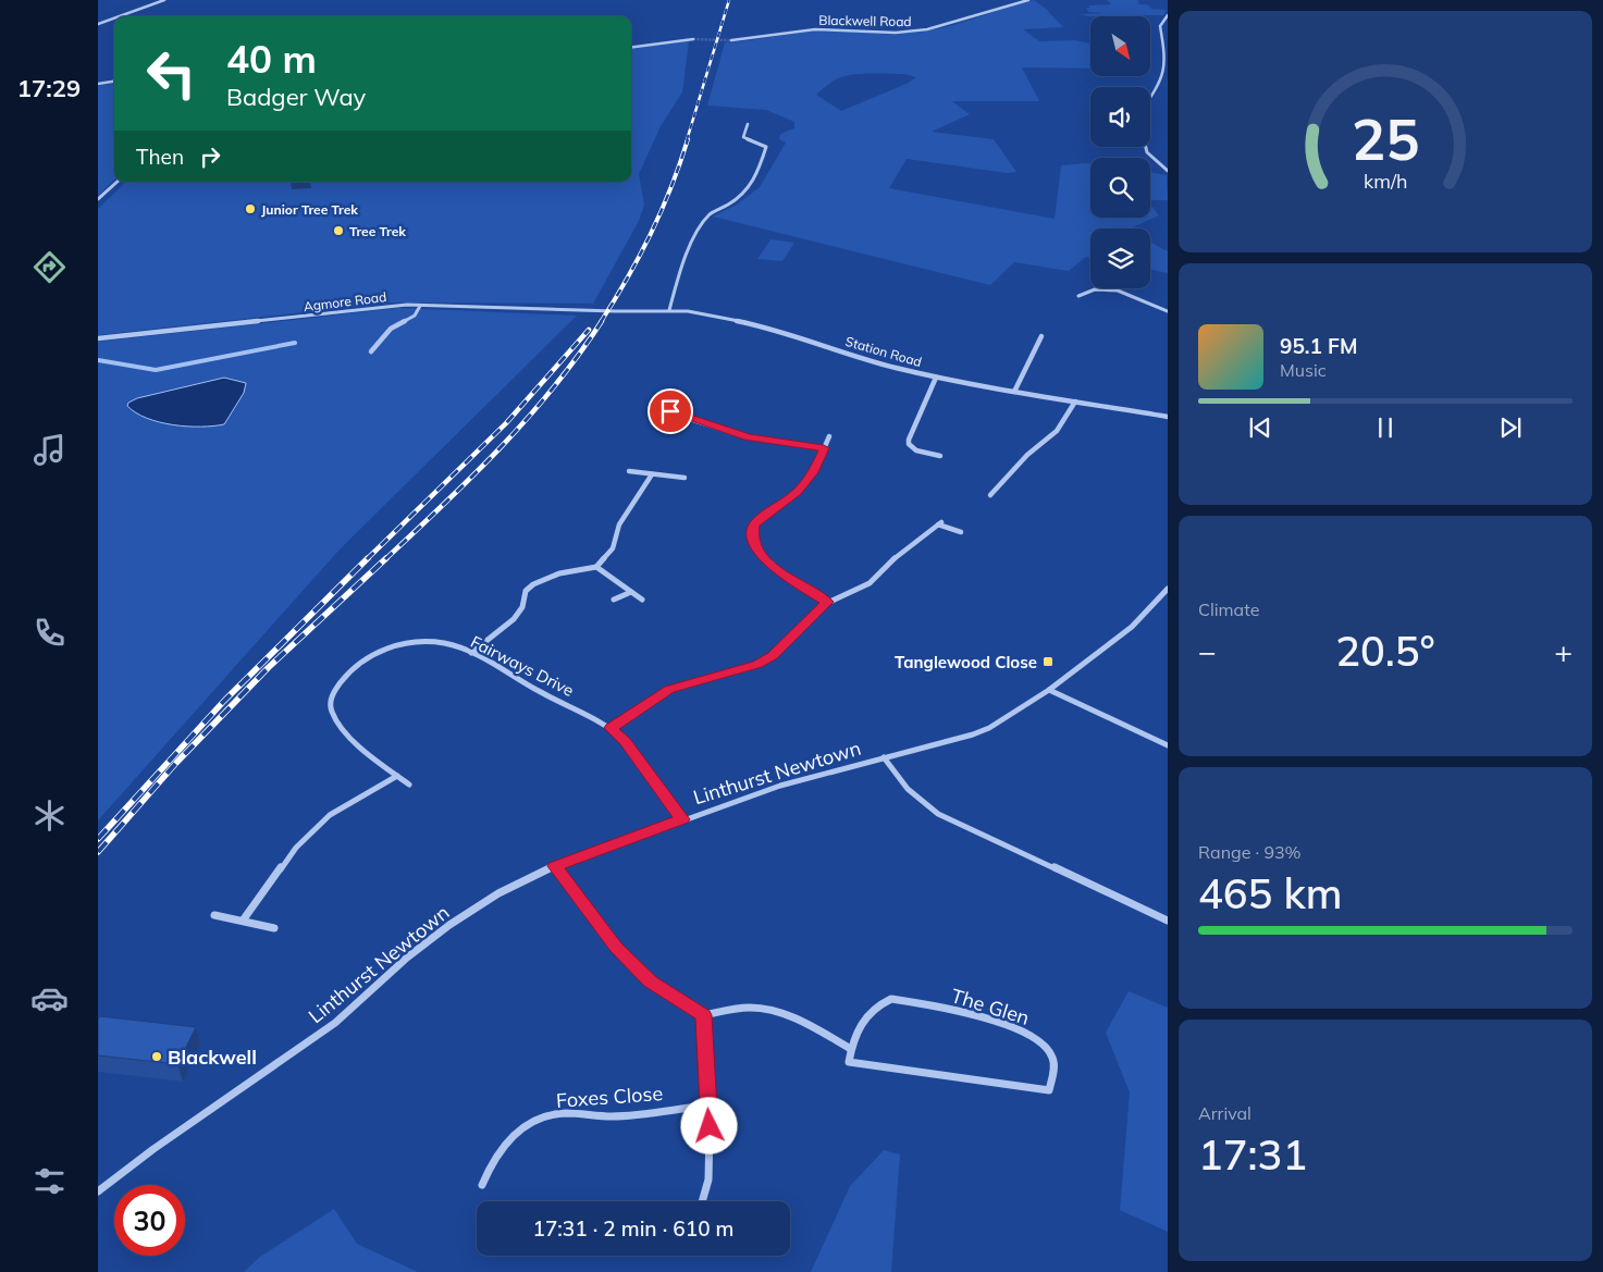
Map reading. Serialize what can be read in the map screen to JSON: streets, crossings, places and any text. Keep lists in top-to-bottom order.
{
  "streets": {
    "street": [
      "Blackwell Road",
      "Agmore Road",
      "Station Road",
      "Fairways Drive",
      "Linthurst Newtown",
      "The Glen",
      "Foxes Close"
    ]
  },
  "crossings": [
    ["Agmore Road", "Station Road"],
    ["Fairways Drive", "Linthurst Newtown"]
  ],
  "places": {
    "other": ["Junior Tree Trek", "Tree Trek", "Blackwell"],
    "transit": ["Tanglewood Close"]
  },
  "north": "bottom right",
  "page": {
    "tabs": "17:29",
    "turn": ["40 m", "Badger Way"],
    "then": "Then",
    "song": ["95.1 FM", "Music"],
    "tile": [
      "Climate",
      ["Range · 93%", "465 km"],
      ["Arrival", "17:31"]
    ],
    "heat": ["−", "20.5°", "+"],
    "limit": "30",
    "trip": "17:31 · 2 min · 610 m",
    "gauge": ["25", "km/h"]
  }
}
